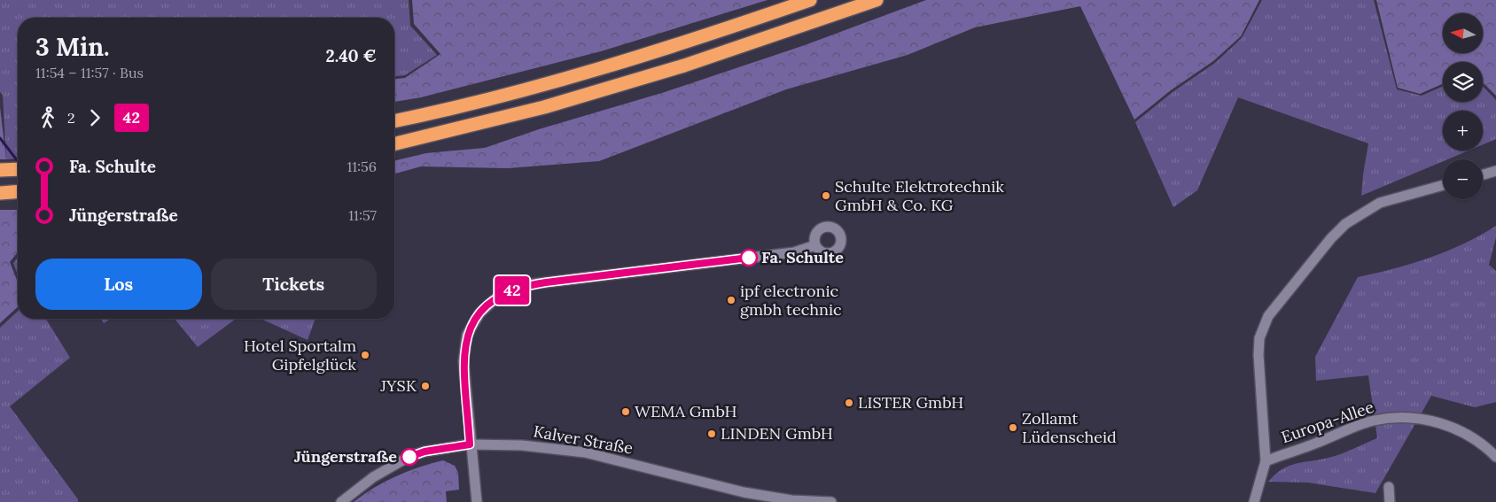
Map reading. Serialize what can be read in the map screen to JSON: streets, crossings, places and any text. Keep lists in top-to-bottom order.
{
  "streets": {
    "street": ["Europa-Allee", "Kalver Straße"]
  },
  "places": [
    "Schulte Elektrotechnik GmbH & Co. KG",
    "Fa. Schulte",
    "ipf electronic gmbh technic",
    "Hotel Sportalm Gipfelglück",
    "JYSK",
    "LISTER GmbH",
    "WEMA GmbH",
    "Zollamt Lüdenscheid",
    "LINDEN GmbH",
    "Jüngerstraße"
  ],
  "lines": ["bus line 42"],
  "north": "left",
  "page": {
    "on_map": "42",
    "map_buttons": ["+", "−"],
    "heading": ["3 Min.", "11:54 – 11:57 · Bus", "2.40 €"],
    "legs": ["2", "42"],
    "list": [
      {
        "name": "Fa. Schulte",
        "value": "11:56"
      },
      {
        "name": "Jüngerstraße",
        "value": "11:57"
      }
    ],
    "buttons": ["Los", "Tickets"]
  }
}
